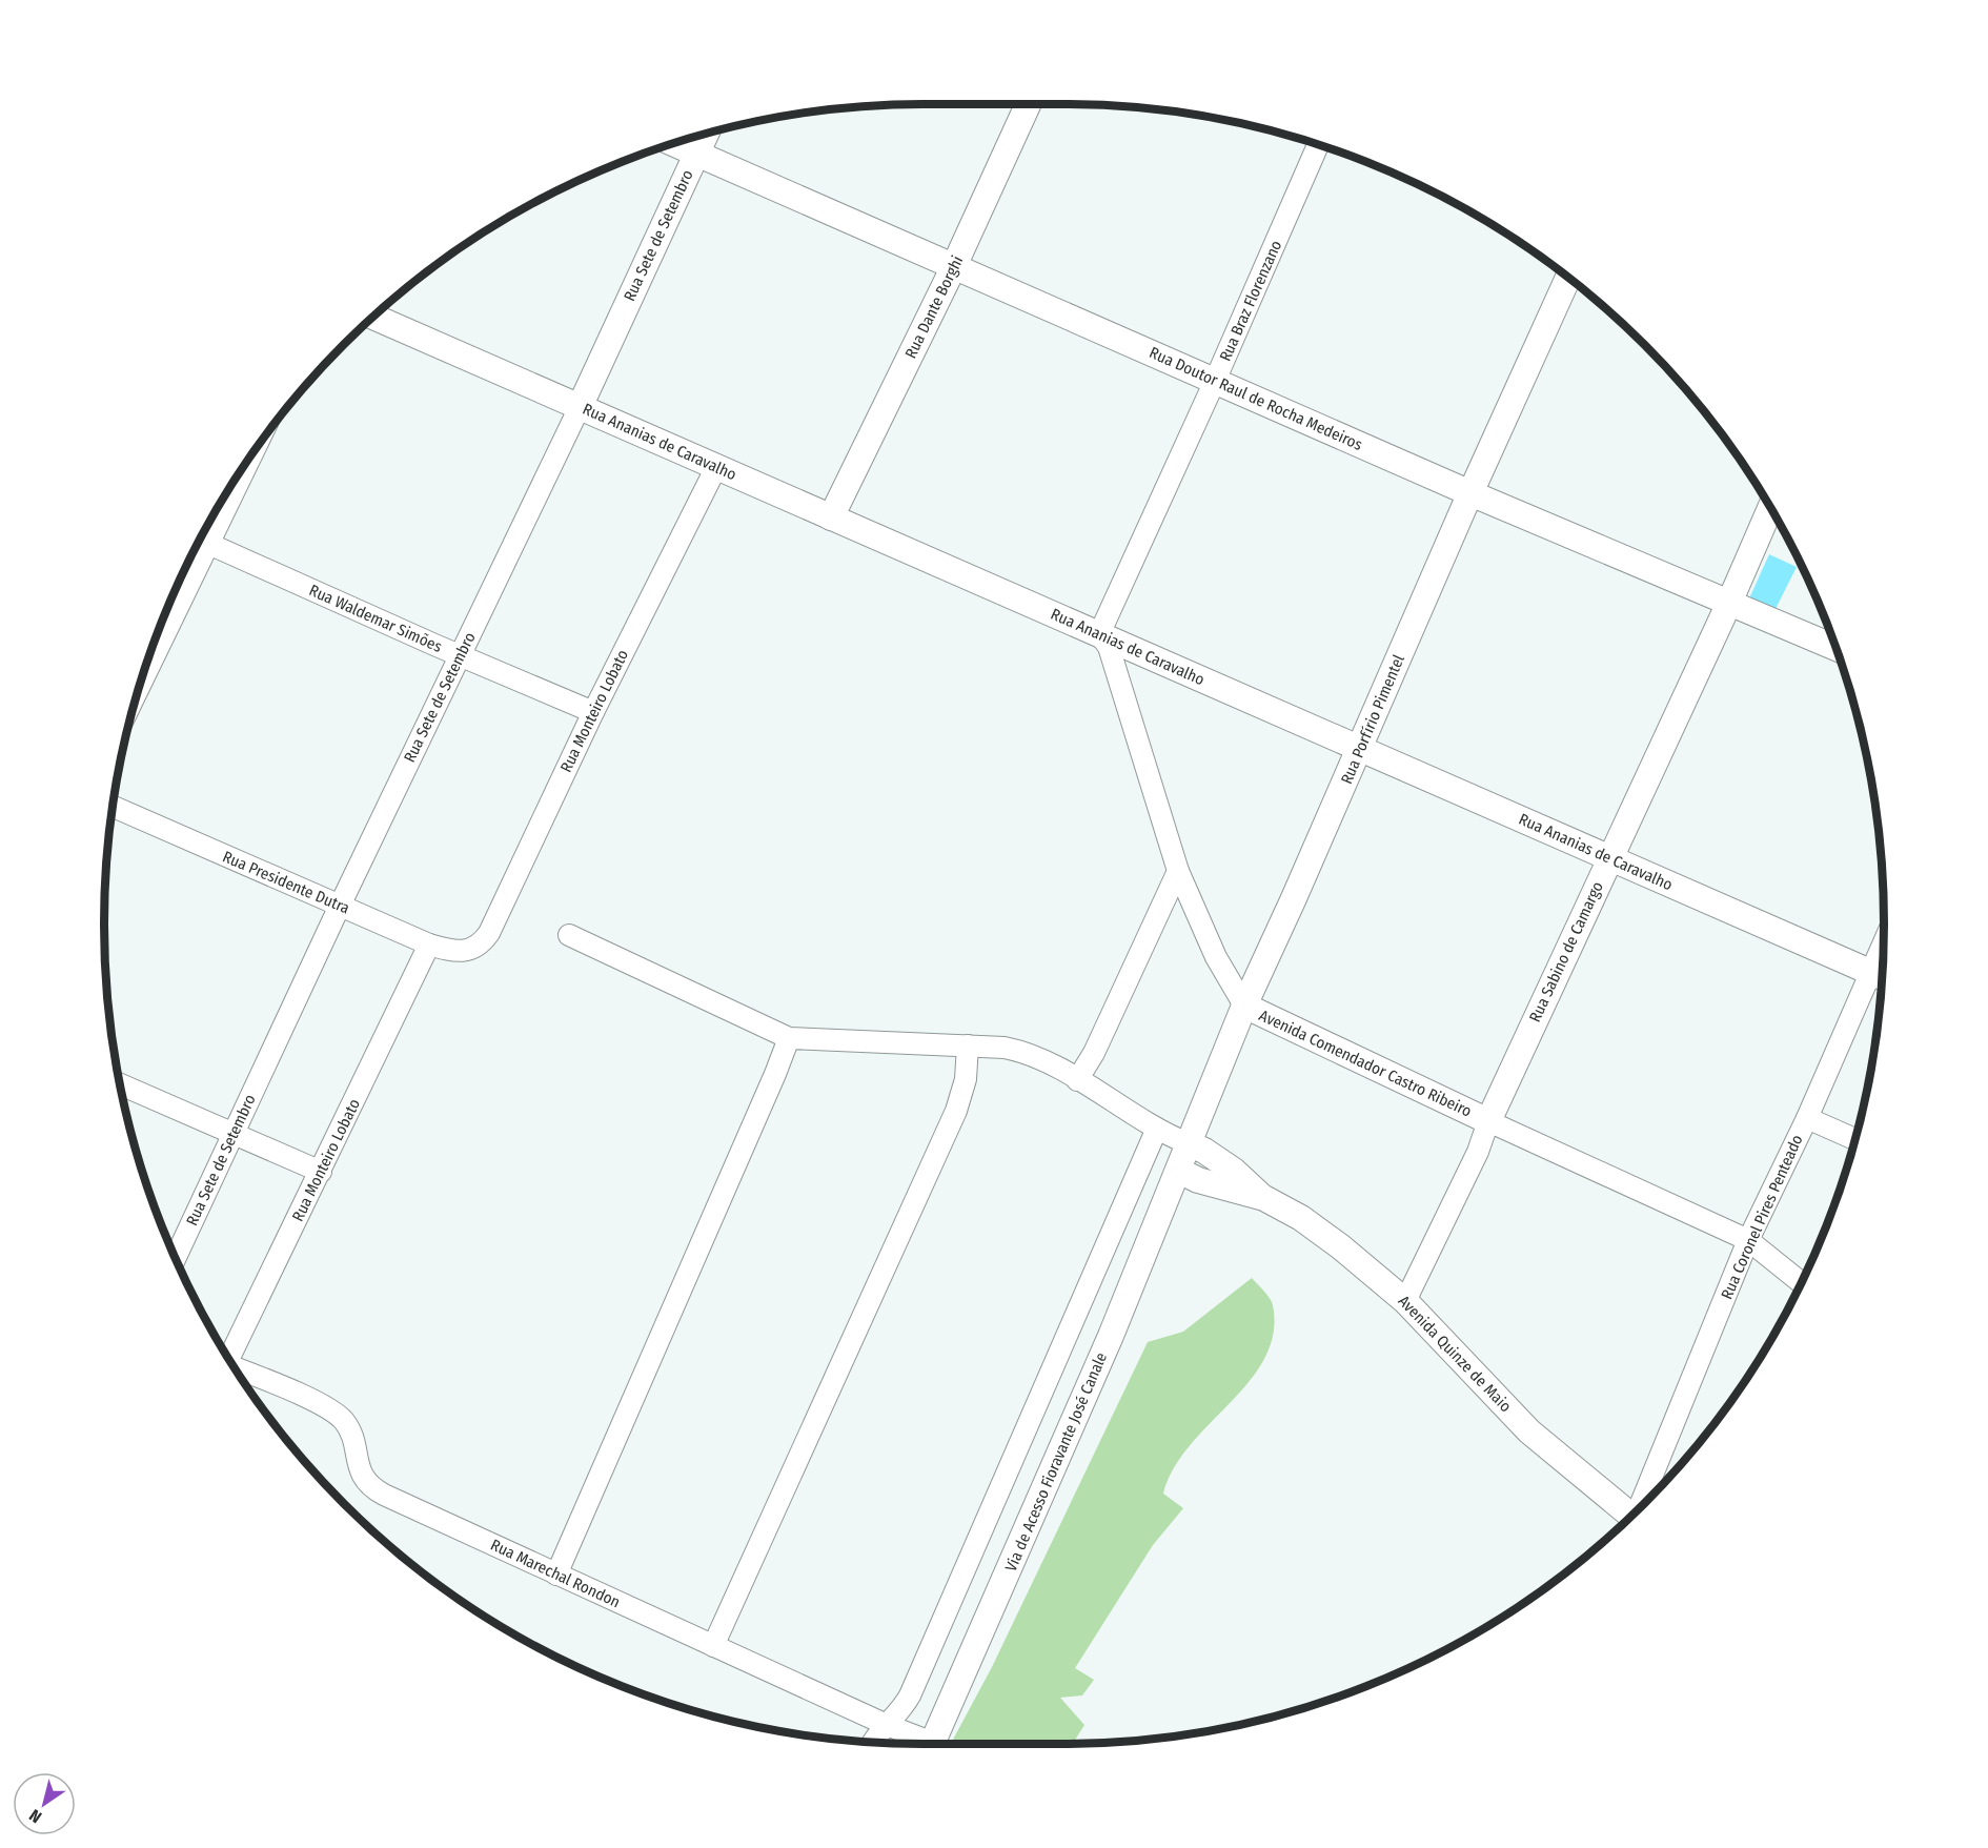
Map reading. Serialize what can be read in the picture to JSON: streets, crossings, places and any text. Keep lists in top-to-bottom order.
{
  "streets": {
    "street": [
      "Rua Sete de Setembro",
      "Rua Braz Florenzano",
      "Rua Dante Borghi",
      "Rua Doutor Raul de Rocha Medeiros",
      "Rua Ananias de Caravalho",
      "Rua Waldemar Simões",
      "Rua Monteiro Lobato",
      "Rua Porfírio Pimentel",
      "Rua Presidente Dutra",
      "Rua Sabino de Camargo",
      "Avenida Comendador Castro Ribeiro",
      "Rua Coronel Pires Penteado",
      "Avenida Quinze de Maio",
      "Via de Acesso Fioravante José Canale",
      "Rua Marechal Rondon"
    ]
  },
  "crossings": [
    ["Rua Sete de Setembro", "Rua Doutor Raul de Rocha Medeiros"],
    ["Rua Sete de Setembro", "Rua Ananias de Caravalho"],
    ["Rua Sete de Setembro", "Rua Waldemar Simões"],
    ["Rua Sete de Setembro", "Rua Presidente Dutra"],
    ["Rua Braz Florenzano", "Rua Doutor Raul de Rocha Medeiros"],
    ["Rua Braz Florenzano", "Rua Ananias de Caravalho"],
    ["Rua Braz Florenzano", "Avenida Comendador Castro Ribeiro"],
    ["Rua Dante Borghi", "Rua Doutor Raul de Rocha Medeiros"],
    ["Rua Dante Borghi", "Rua Ananias de Caravalho"],
    ["Rua Doutor Raul de Rocha Medeiros", "Rua Porfírio Pimentel"],
    ["Rua Doutor Raul de Rocha Medeiros", "Rua Sabino de Camargo"],
    ["Rua Ananias de Caravalho", "Rua Monteiro Lobato"],
    ["Rua Ananias de Caravalho", "Rua Porfírio Pimentel"],
    ["Rua Ananias de Caravalho", "Rua Sabino de Camargo"],
    ["Rua Ananias de Caravalho", "Avenida Comendador Castro Ribeiro"],
    ["Rua Ananias de Caravalho", "Rua Coronel Pires Penteado"],
    ["Rua Waldemar Simões", "Rua Monteiro Lobato"],
    ["Rua Monteiro Lobato", "Rua Presidente Dutra"],
    ["Rua Porfírio Pimentel", "Avenida Comendador Castro Ribeiro"],
    ["Rua Porfírio Pimentel", "Via de Acesso Fioravante José Canale"],
    ["Rua Sabino de Camargo", "Avenida Comendador Castro Ribeiro"],
    ["Rua Sabino de Camargo", "Avenida Quinze de Maio"],
    ["Avenida Comendador Castro Ribeiro", "Rua Coronel Pires Penteado"]
  ],
  "north": "bottom left"
}
